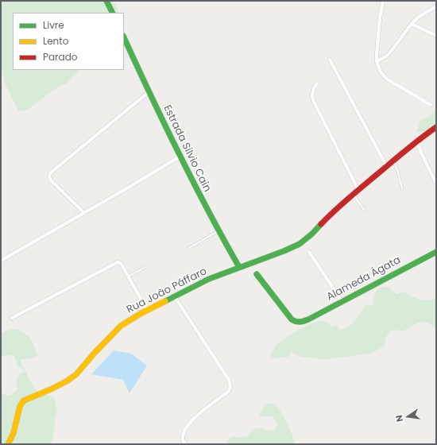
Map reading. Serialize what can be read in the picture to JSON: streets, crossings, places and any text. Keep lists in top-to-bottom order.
{
  "streets": {
    "street": ["Estrada Silvio Cain", "Alameda Ágata", "Rua João Páffaro"]
  },
  "crossings": [
    ["Estrada Silvio Cain", "Rua João Páffaro"]
  ],
  "legend": ["Livre", "Lento", "Parado"],
  "north": "left"
}
